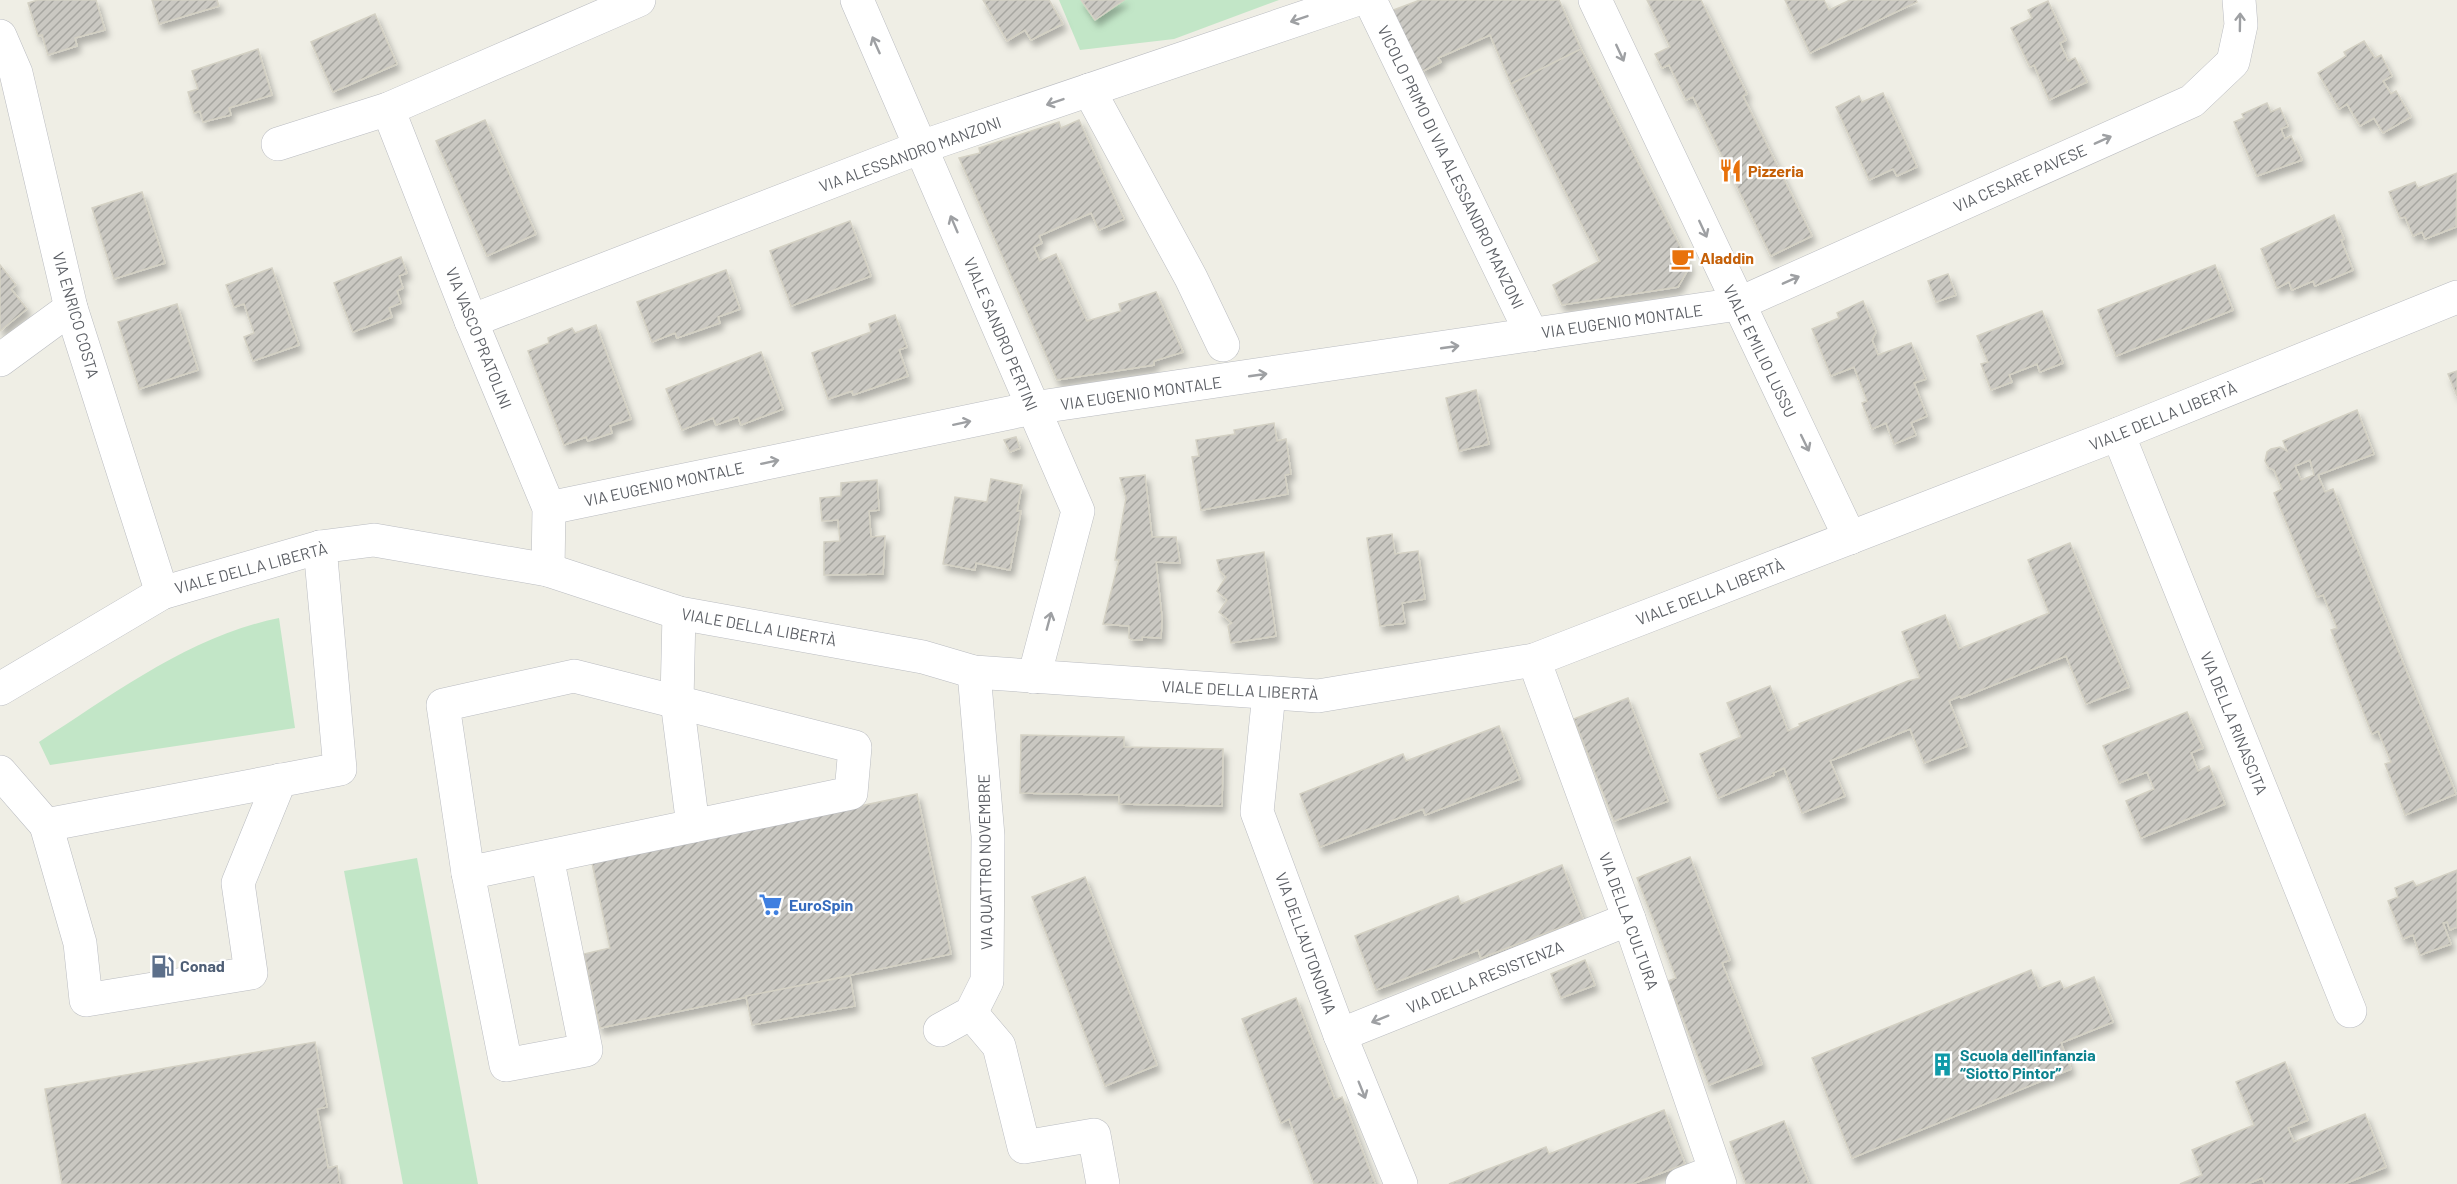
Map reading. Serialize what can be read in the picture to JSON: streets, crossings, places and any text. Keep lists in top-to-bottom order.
{
  "streets": {
    "street": [
      "VIA ALESSANDRO MANZONI",
      "VICOLO PRIMO DI VIA ALESSANDRO MANZONI",
      "VIA CESARE PAVESE",
      "VIA ENRICO COSTA",
      "VIA EUGENIO MONTALE",
      "VIALE SANDRO PERTINI",
      "VIA VASCO PRATOLINI",
      "VIALE EMILIO LUSSU",
      "VIALE DELLA LIBERTÀ",
      "VIA DELLA RINASCITA",
      "VIA QUATTRO NOVEMBRE",
      "VIA DELLA CULTURA",
      "VIA DELL'AUTONOMIA",
      "VIA DELLA RESISTENZA"
    ]
  },
  "crossings": [
    ["VIA ALESSANDRO MANZONI", "VIALE SANDRO PERTINI"],
    ["VIA ALESSANDRO MANZONI", "VIA VASCO PRATOLINI"],
    ["VICOLO PRIMO DI VIA ALESSANDRO MANZONI", "VIA EUGENIO MONTALE"],
    ["VIA CESARE PAVESE", "VIA EUGENIO MONTALE"],
    ["VIA CESARE PAVESE", "VIALE EMILIO LUSSU"],
    ["VIA ENRICO COSTA", "VIALE DELLA LIBERTÀ"],
    ["VIA EUGENIO MONTALE", "VIALE SANDRO PERTINI"],
    ["VIA EUGENIO MONTALE", "VIA VASCO PRATOLINI"],
    ["VIA EUGENIO MONTALE", "VIALE EMILIO LUSSU"],
    ["VIALE SANDRO PERTINI", "VIALE DELLA LIBERTÀ"],
    ["VIA VASCO PRATOLINI", "VIALE DELLA LIBERTÀ"],
    ["VIALE EMILIO LUSSU", "VIALE DELLA LIBERTÀ"],
    ["VIALE DELLA LIBERTÀ", "VIA DELLA RINASCITA"],
    ["VIALE DELLA LIBERTÀ", "VIA QUATTRO NOVEMBRE"],
    ["VIALE DELLA LIBERTÀ", "VIA DELLA CULTURA"],
    ["VIALE DELLA LIBERTÀ", "VIA DELL'AUTONOMIA"],
    ["VIA DELLA CULTURA", "VIA DELLA RESISTENZA"],
    ["VIA DELL'AUTONOMIA", "VIA DELLA RESISTENZA"]
  ],
  "one_way": [
    "VIA ALESSANDRO MANZONI",
    "VIA CESARE PAVESE",
    "VIA EUGENIO MONTALE",
    "VIALE EMILIO LUSSU",
    "VIA DELLA RESISTENZA"
  ],
  "places": {
    "restaurant": ["Pizzeria"],
    "cafe": ["Aladdin"],
    "supermarket": ["EuroSpin"],
    "fuel station": ["Conad"],
    "building": ["Scuola dell'infanzia “Siotto Pintor”"]
  }
}
